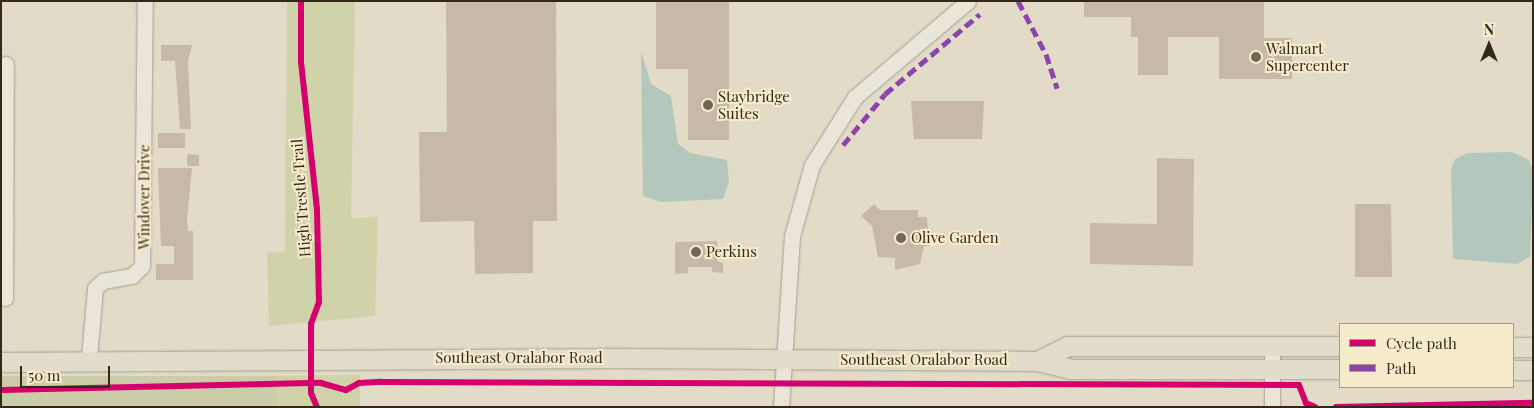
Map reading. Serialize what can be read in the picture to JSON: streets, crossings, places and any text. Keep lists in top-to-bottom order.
{
  "streets": {
    "main road": ["Southeast Oralabor Road"],
    "street": ["Windover Drive"],
    "cycle path": ["High Trestle Trail"]
  },
  "crossings": [
    ["Windover Drive", "Southeast Oralabor Road"]
  ],
  "places": [
    "Walmart Supercenter",
    "Staybridge Suites",
    "Olive Garden",
    "Perkins"
  ],
  "legend": ["Cycle path", "Path"],
  "scale_bar": "50 m",
  "north": "top"
}
